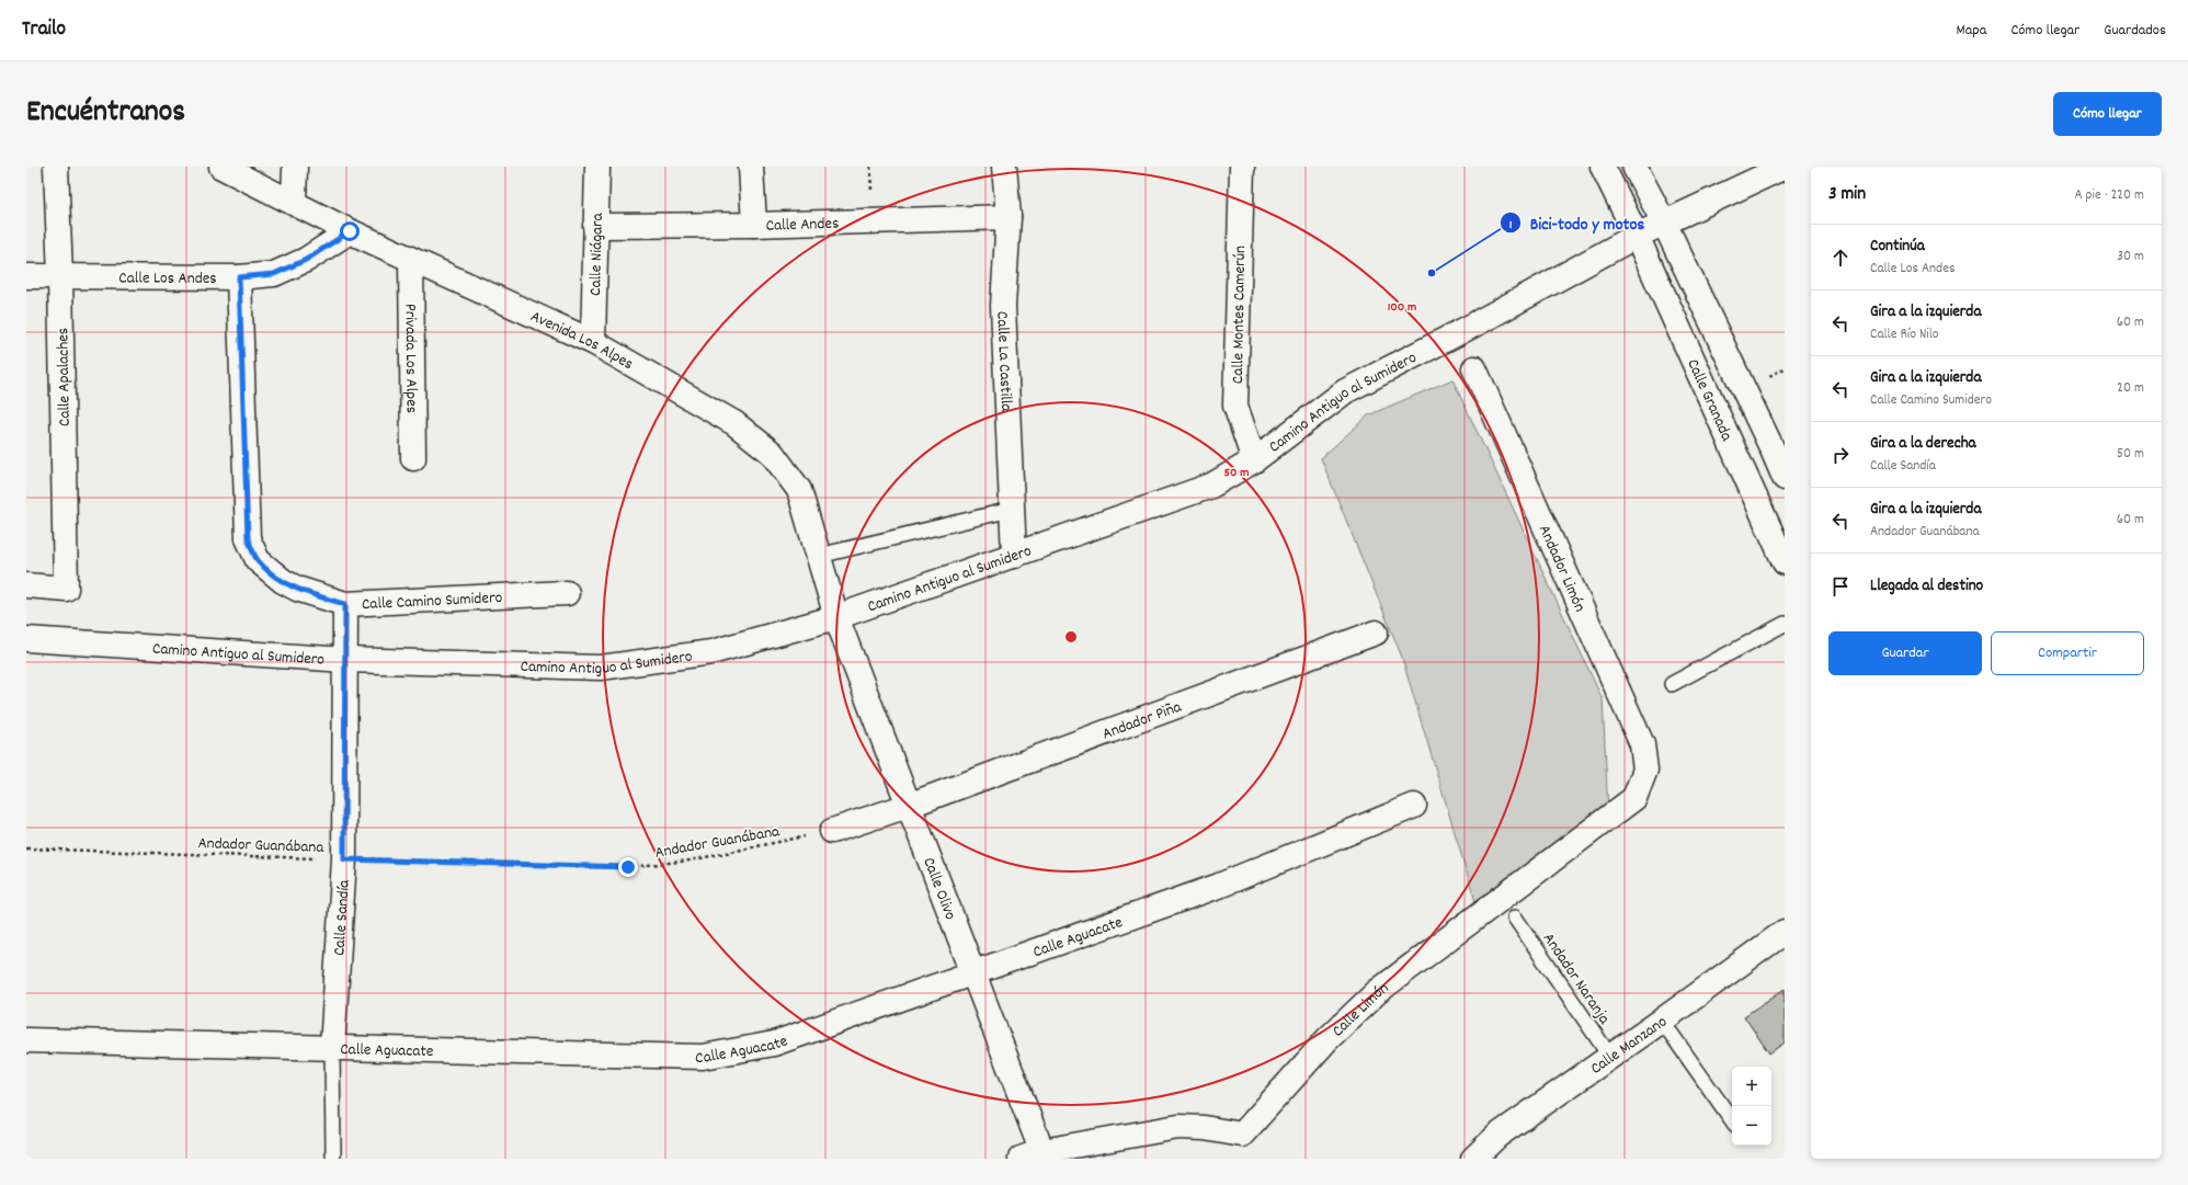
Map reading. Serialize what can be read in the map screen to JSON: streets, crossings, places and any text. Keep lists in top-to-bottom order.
{
  "streets": {
    "street": [
      "Calle Andes",
      "Calle Niágara",
      "Calle Los Andes",
      "Calle Montes Camerún",
      "Avenida Los Alpes",
      "Privada Los Alpes",
      "Calle La Castilla",
      "Calle Apalaches",
      "Calle Granada",
      "Camino Antiguo al Sumidero",
      "Andador Limón",
      "Calle Camino Sumidero",
      "Andador Piña",
      "Calle Olivo",
      "Calle Sandía",
      "Calle Aguacate",
      "Calle Limón",
      "Calle Manzano"
    ],
    "lane": ["Andador Naranja"],
    "path": ["Andador Guanábana"]
  },
  "crossings": [
    ["Calle Andes", "Calle Niágara"],
    ["Calle Andes", "Calle La Castilla"],
    ["Calle Niágara", "Avenida Los Alpes"],
    ["Calle Los Andes", "Avenida Los Alpes"],
    ["Calle Los Andes", "Calle Apalaches"],
    ["Calle Los Andes", "Calle Camino Sumidero"],
    ["Calle Montes Camerún", "Camino Antiguo al Sumidero"],
    ["Avenida Los Alpes", "Privada Los Alpes"],
    ["Avenida Los Alpes", "Camino Antiguo al Sumidero"],
    ["Avenida Los Alpes", "Calle Olivo"],
    ["Calle La Castilla", "Camino Antiguo al Sumidero"],
    ["Calle Granada", "Camino Antiguo al Sumidero"],
    ["Camino Antiguo al Sumidero", "Calle Olivo"],
    ["Camino Antiguo al Sumidero", "Calle Sandía"],
    ["Andador Limón", "Calle Limón"],
    ["Calle Camino Sumidero", "Calle Sandía"],
    ["Andador Piña", "Andador Guanábana"],
    ["Andador Piña", "Calle Olivo"],
    ["Andador Guanábana", "Calle Sandía"],
    ["Calle Olivo", "Calle Aguacate"],
    ["Calle Olivo", "Calle Limón"],
    ["Calle Sandía", "Calle Aguacate"],
    ["Andador Naranja", "Calle Manzano"]
  ],
  "places": ["Bici-todo y motos"],
  "page": {
    "header": "Trailo",
    "nav": ["Mapa", "Cómo llegar", "Guardados"],
    "title": "Encuéntranos",
    "buttons": [
      "Cómo llegar",
      ["Guardar", "Compartir"]
    ],
    "heading": ["3 min", "A pie · 220 m"],
    "list": [
      ["Continúa", "Calle Los Andes", "30 m"],
      ["Gira a la izquierda", "Calle Río Nilo", "60 m"],
      ["Gira a la izquierda", "Calle Camino Sumidero", "20 m"],
      ["Gira a la derecha", "Calle Sandía", "50 m"],
      ["Gira a la izquierda", "Andador Guanábana", "60 m"],
      "Llegada al destino"
    ],
    "map_buttons": ["+", "−"]
  },
  "rings": ["100 m", "50 m"]
}
